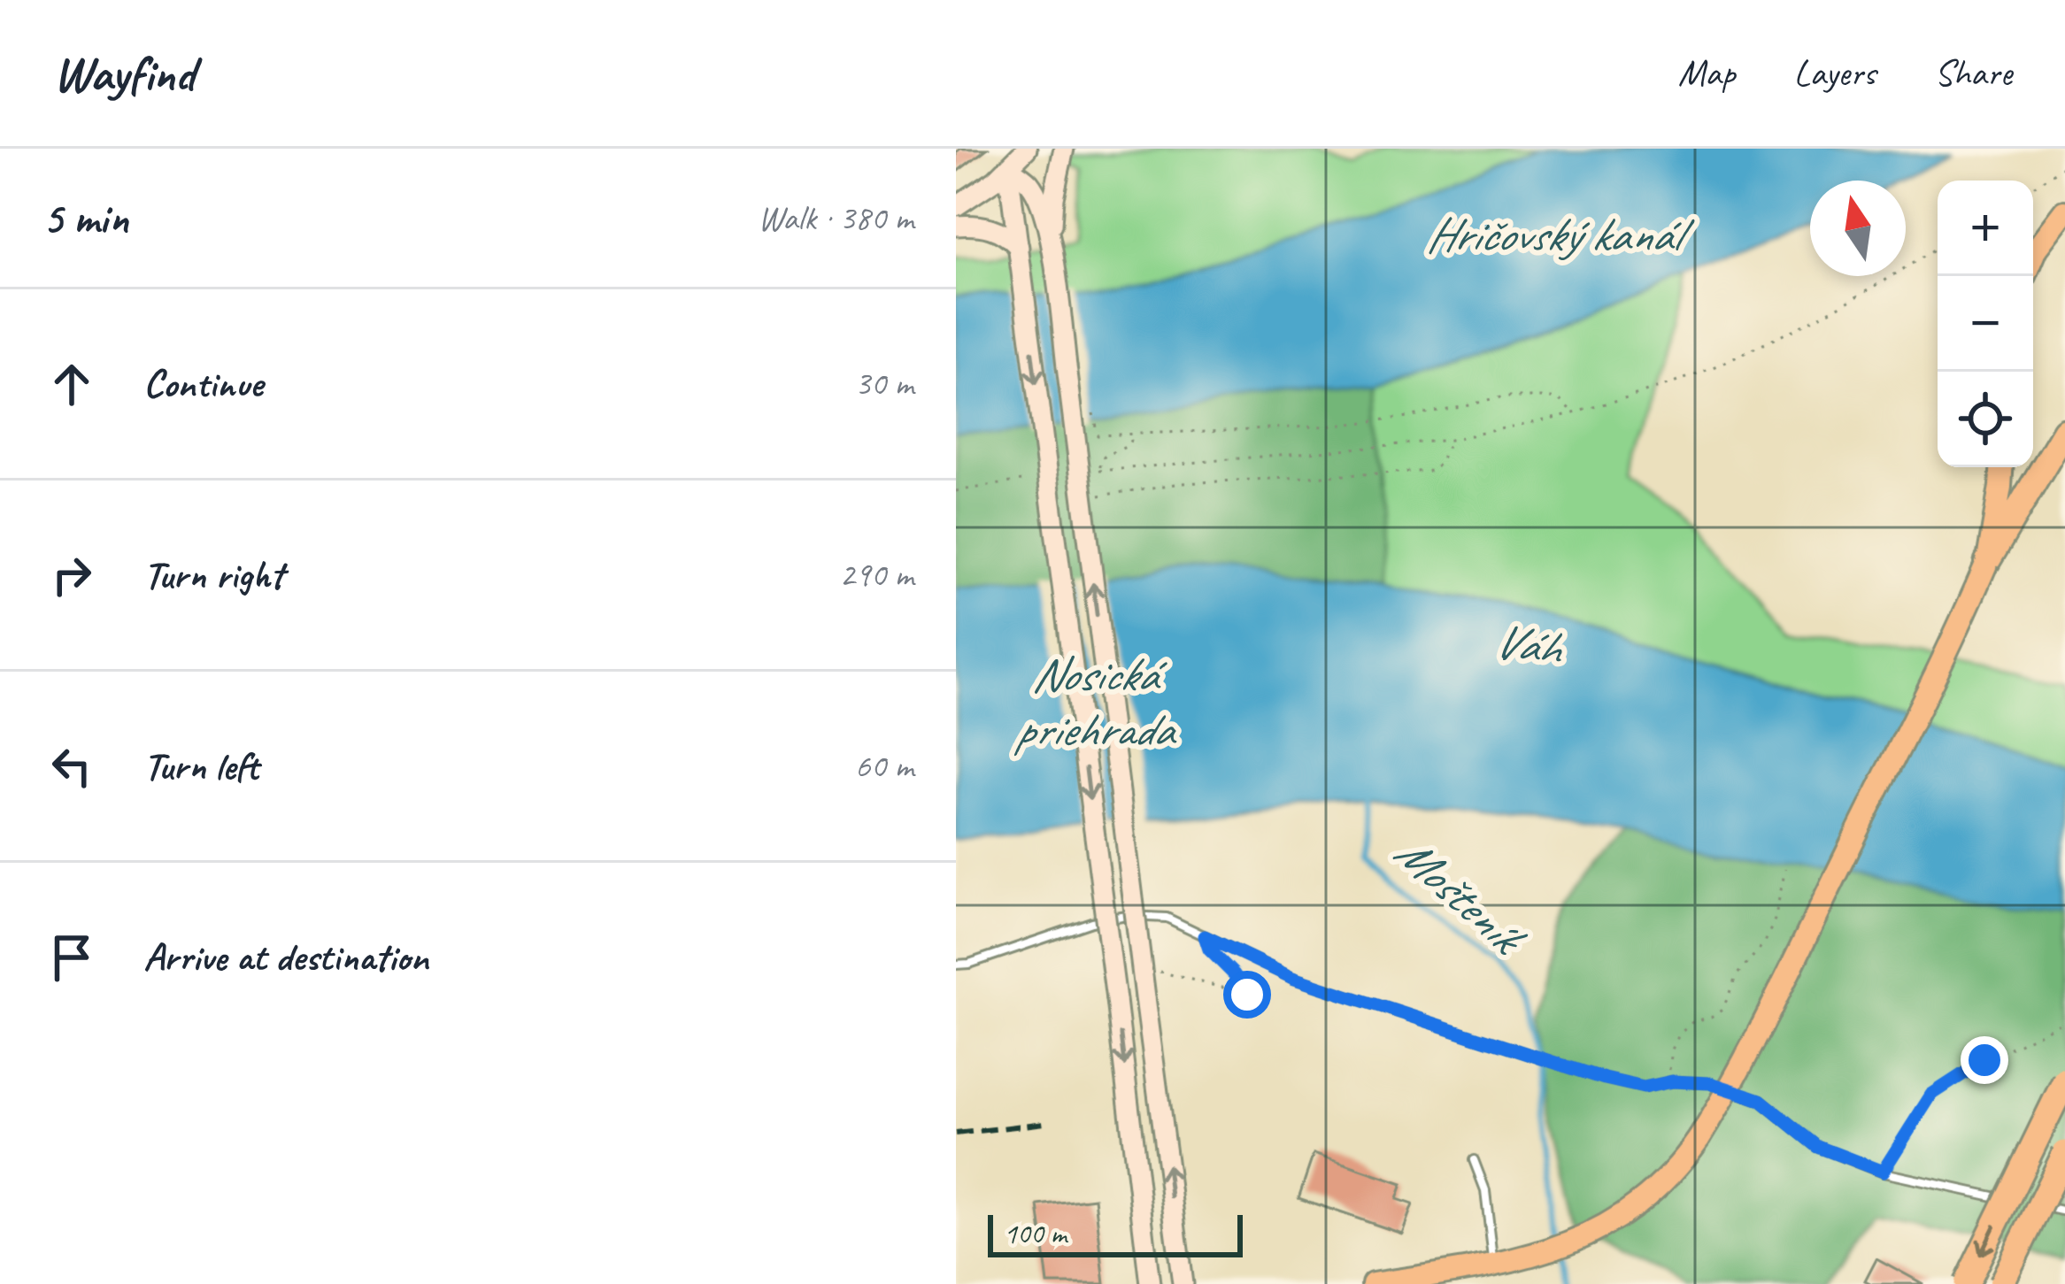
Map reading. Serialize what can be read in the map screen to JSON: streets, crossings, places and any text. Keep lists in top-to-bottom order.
{
  "water": [
    "Hričovský kanál",
    "Váh",
    "Nosická priehrada",
    "Mošteník"
  ],
  "scale_bar": "100 m",
  "north": "top",
  "page": {
    "header": "Wayfind",
    "nav": ["Map", "Layers", "Share"],
    "heading": ["5 min", "Walk · 380 m"],
    "map_buttons": ["+", "−"],
    "list": [
      ["Continue", "30 m"],
      ["Turn right", "290 m"],
      ["Turn left", "60 m"],
      "Arrive at destination"
    ],
    "scale": "100 m"
  }
}
